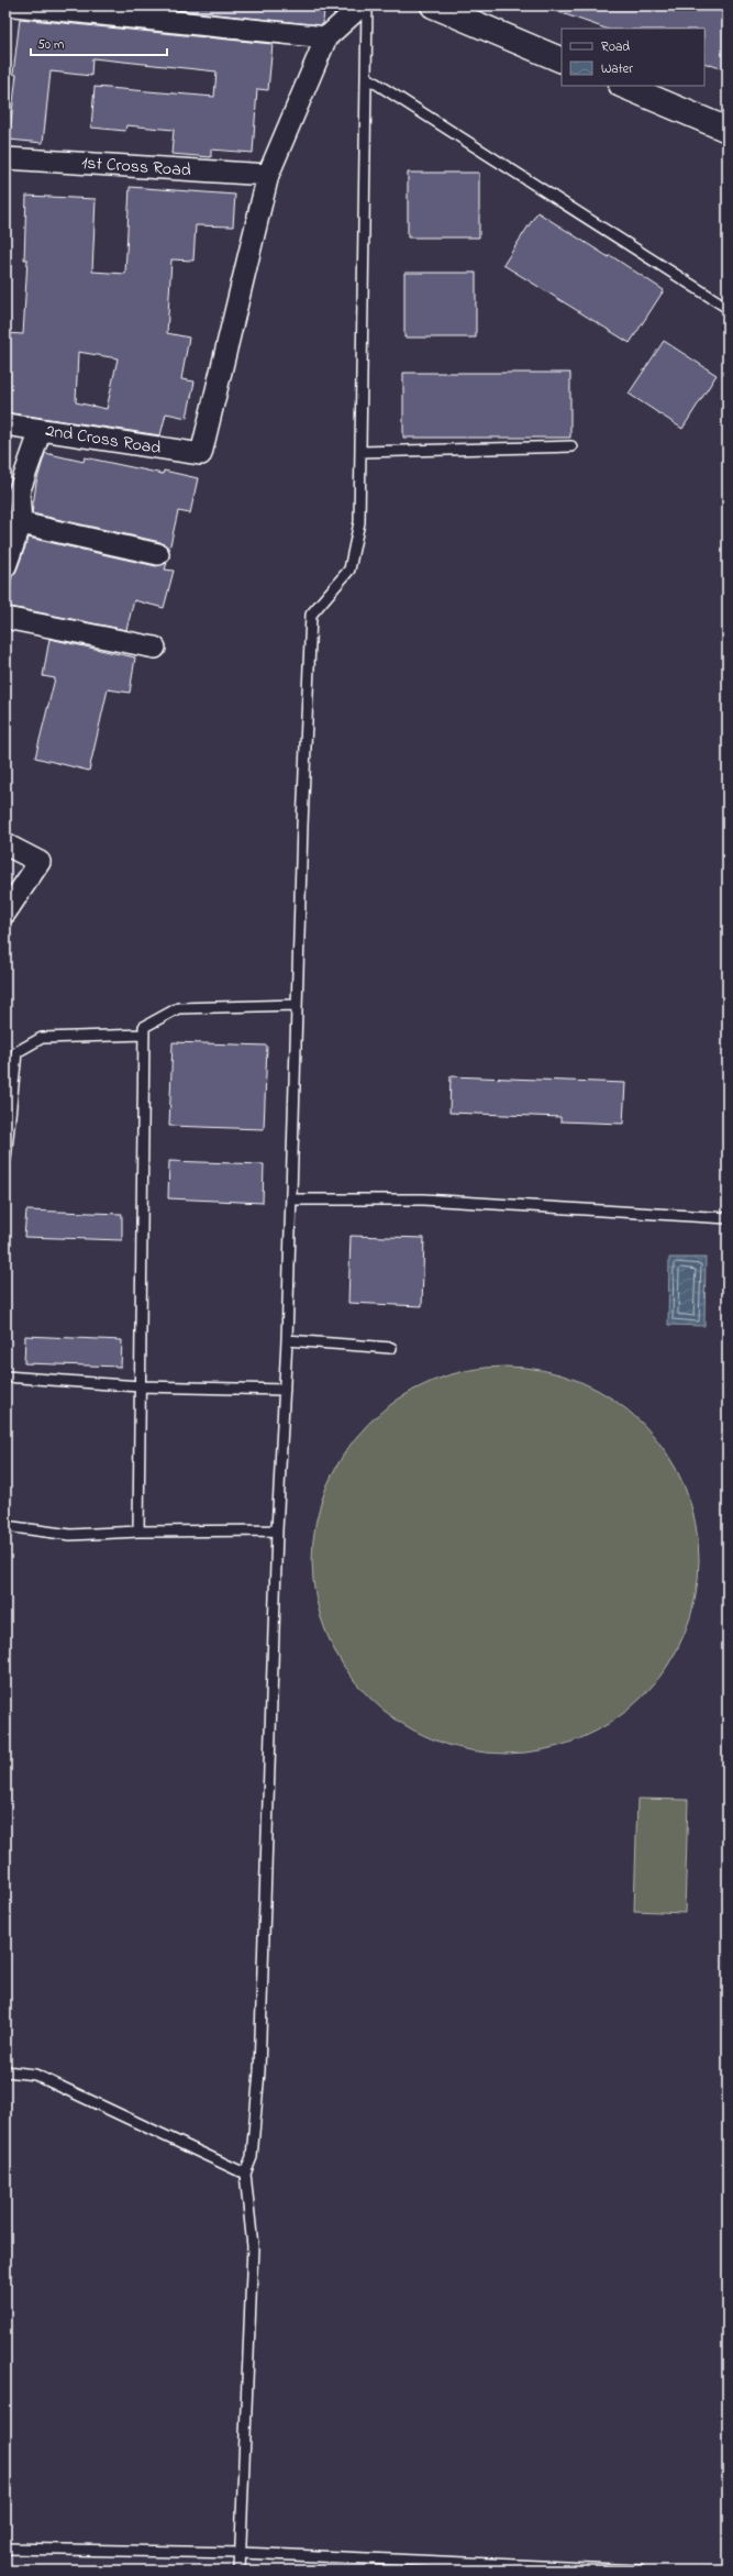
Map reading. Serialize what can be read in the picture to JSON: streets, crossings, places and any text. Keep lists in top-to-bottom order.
{
  "streets": {
    "street": ["1st Cross Road", "2nd Cross Road"]
  },
  "crossings": [
    ["1st Cross Road", "2nd Cross Road"]
  ],
  "legend": ["Road", "Water"],
  "scale_bar": "50 m"
}
